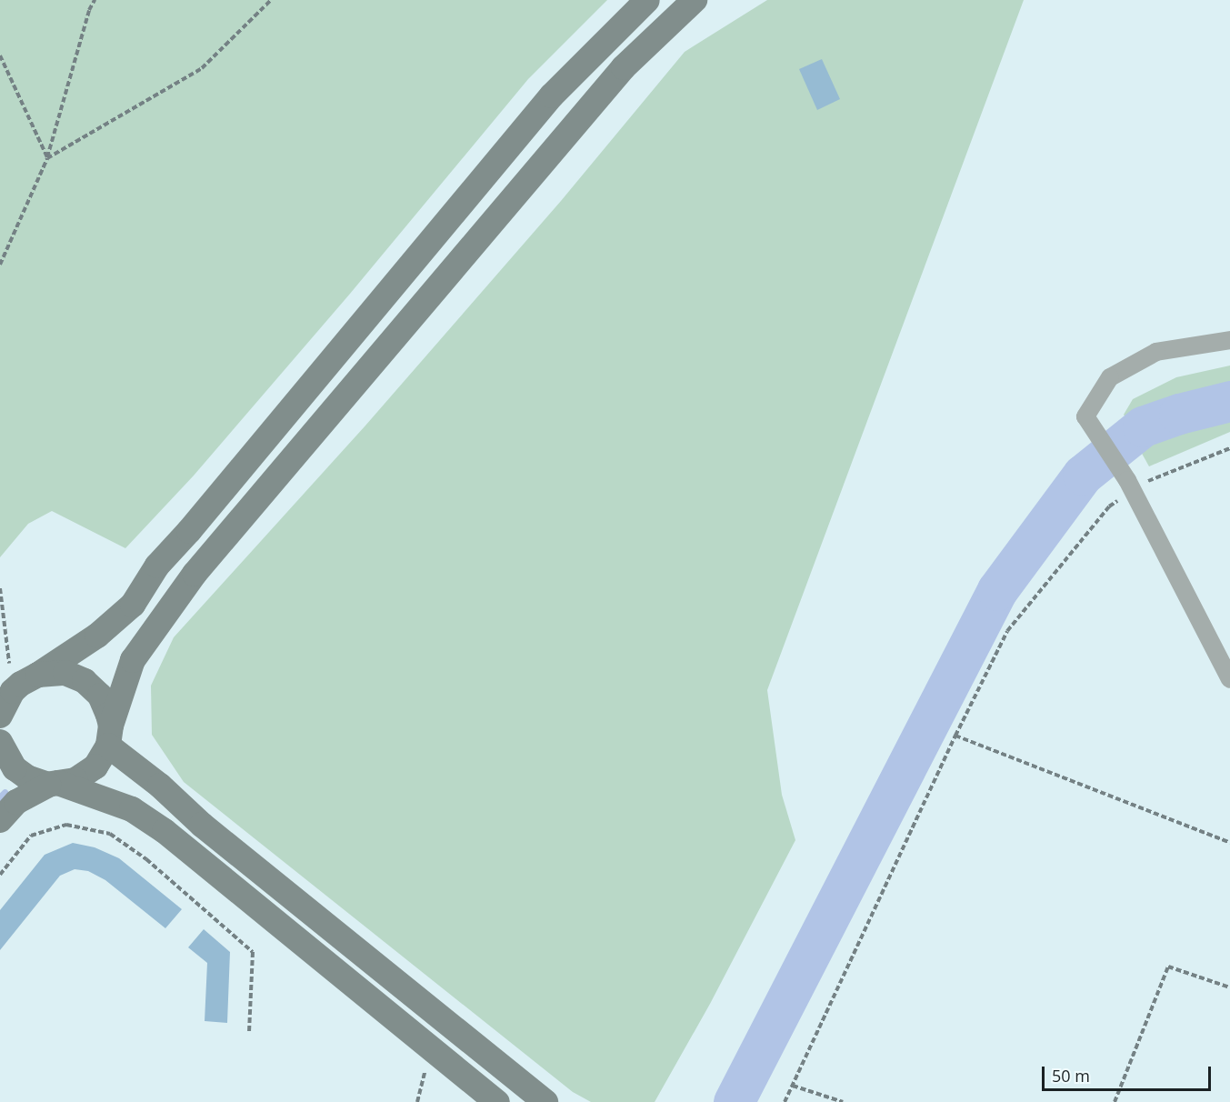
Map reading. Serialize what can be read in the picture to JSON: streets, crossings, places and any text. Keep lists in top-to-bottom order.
{
  "scale_bar": "50 m"
}
